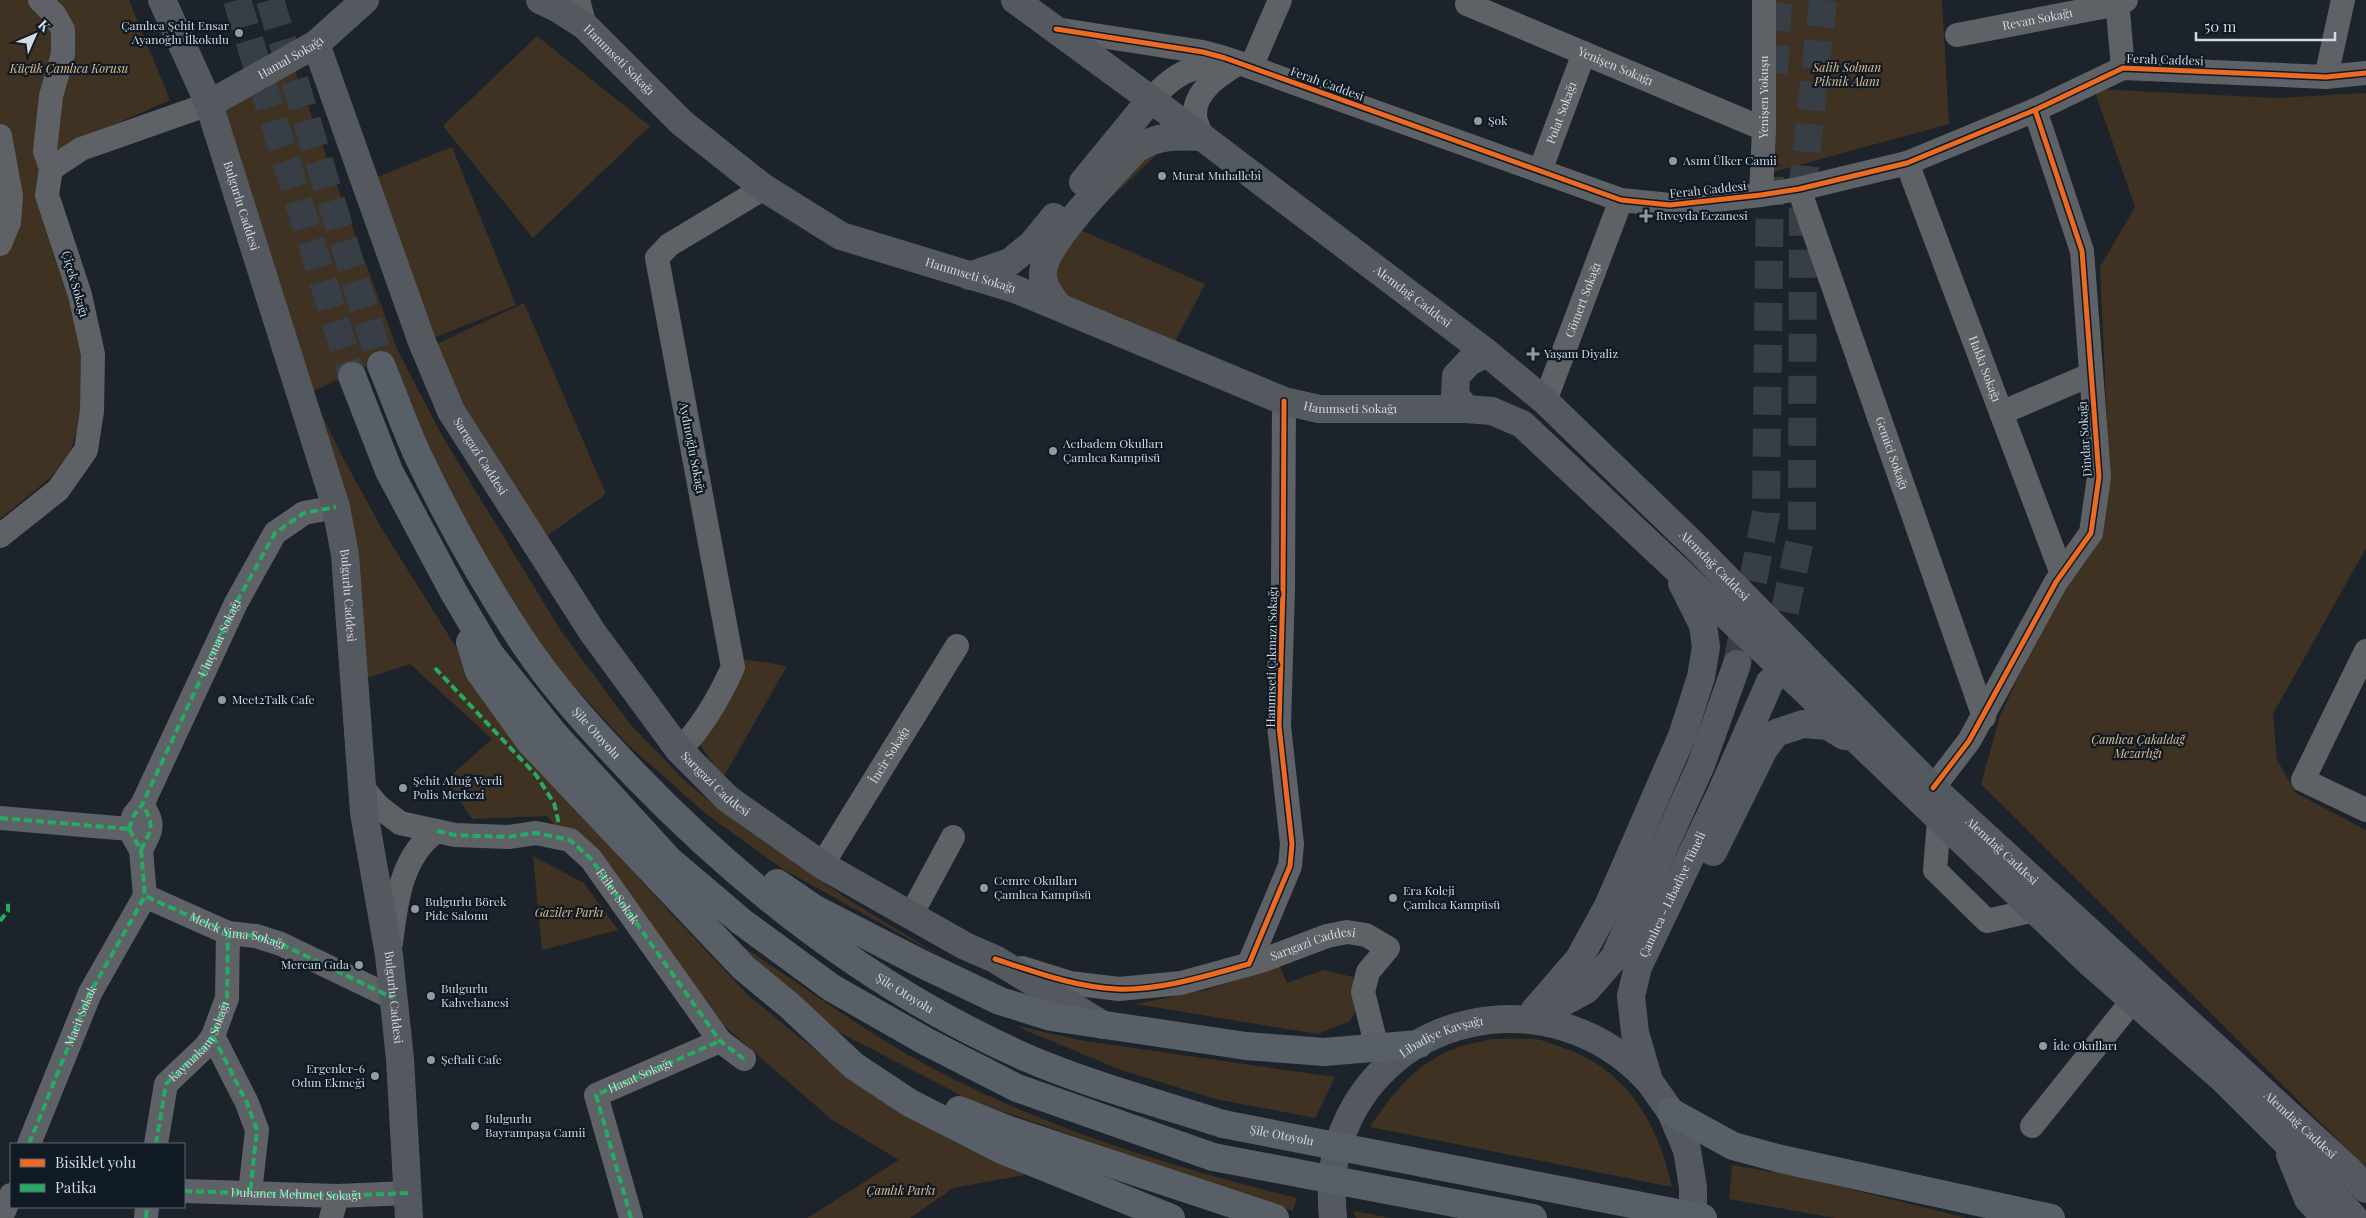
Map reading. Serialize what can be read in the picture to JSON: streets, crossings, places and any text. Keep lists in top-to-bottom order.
{
  "streets": {
    "highway": ["Şile Otoyolu"],
    "main road": [
      "Hamal Sokağı",
      "Hanımseti Sokağı",
      "Bulgurlu Caddesi",
      "Alemdağ Caddesi",
      "Sarıgazi Caddesi",
      "Çamlıca - Libadiye Tüneli",
      "Libadiye Kavşağı"
    ],
    "street": [
      "Revan Sokağı",
      "Ferah Caddesi",
      "Yenişen Sokağı",
      "Yenişen Yokuşu",
      "Polat Sokağı",
      "Çiçek Sokağı",
      "Cömert Sokağı",
      "Hakkı Sokağı",
      "Dindar Sokağı",
      "Aydınoğlu Sokağı",
      "Gemici Sokağı",
      "Uluçınar Sokağı",
      "Hanımseti Çıkmazı Sokağı",
      "İncir Sokağı",
      "Etiler Sokak",
      "Melek Sima Sokağı",
      "Macit Sokak",
      "Kaymakam Sokağı",
      "Hasat Sokağı",
      "Duhancı Mehmet Sokağı"
    ]
  },
  "crossings": [
    ["Hamal Sokağı", "Bulgurlu Caddesi"],
    ["Hamal Sokağı", "Sarıgazi Caddesi"],
    ["Hanımseti Sokağı", "Alemdağ Caddesi"],
    ["Hanımseti Sokağı", "Aydınoğlu Sokağı"],
    ["Hanımseti Sokağı", "Hanımseti Çıkmazı Sokağı"],
    ["Ferah Caddesi", "Yenişen Yokuşu"],
    ["Ferah Caddesi", "Polat Sokağı"],
    ["Ferah Caddesi", "Alemdağ Caddesi"],
    ["Ferah Caddesi", "Cömert Sokağı"],
    ["Ferah Caddesi", "Hakkı Sokağı"],
    ["Ferah Caddesi", "Dindar Sokağı"],
    ["Ferah Caddesi", "Gemici Sokağı"],
    ["Yenişen Sokağı", "Yenişen Yokuşu"],
    ["Yenişen Sokağı", "Polat Sokağı"],
    ["Bulgurlu Caddesi", "Uluçınar Sokağı"],
    ["Bulgurlu Caddesi", "Etiler Sokak"],
    ["Bulgurlu Caddesi", "Melek Sima Sokağı"],
    ["Bulgurlu Caddesi", "Duhancı Mehmet Sokağı"],
    ["Alemdağ Caddesi", "Cömert Sokağı"],
    ["Alemdağ Caddesi", "Dindar Sokağı"],
    ["Hakkı Sokağı", "Dindar Sokağı"],
    ["Dindar Sokağı", "Gemici Sokağı"],
    ["Aydınoğlu Sokağı", "Sarıgazi Caddesi"],
    ["Sarıgazi Caddesi", "Hanımseti Çıkmazı Sokağı"],
    ["Sarıgazi Caddesi", "İncir Sokağı"],
    ["Çamlıca - Libadiye Tüneli", "Libadiye Kavşağı"],
    ["Etiler Sokak", "Hasat Sokağı"],
    ["Melek Sima Sokağı", "Macit Sokak"],
    ["Melek Sima Sokağı", "Kaymakam Sokağı"]
  ],
  "parks": [
    "Salih Solman Piknik Alanı",
    "Küçük Çamlıca Korusu",
    "Çamlıca Çakaldağ Mezarlığı",
    "Gaziler Parkı",
    "Çamlık Parkı"
  ],
  "places": {
    "other": [
      "Çamlıca Şehit Ensar Ayanoğlu İlkokulu",
      "Şok",
      "Asım Ülker Camii",
      "Murat Muhallebi",
      "Acıbadem Okulları Çamlıca Kampüsü",
      "Meet2Talk Cafe",
      "Şehit Altuğ Verdi Polis Merkezi",
      "Cemre Okulları Çamlıca Kampüsü",
      "Era Koleji Çamlıca Kampüsü",
      "Bulgurlu Börek Pide Salonu",
      "Mercan Gıda",
      "Bulgurlu Kahvehanesi",
      "İde Okulları",
      "Şeftali Cafe",
      "Ergenler-6 Odun Ekmeği",
      "Bulgurlu Bayrampaşa Camii"
    ],
    "health": ["Rıveyda Eczanesi", "Yaşam Diyaliz"]
  },
  "legend": ["Bisiklet yolu", "Patika"],
  "scale_bar": "50 m",
  "north": "top right"
}
